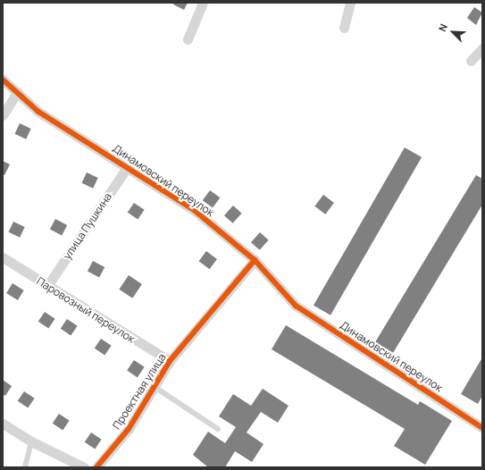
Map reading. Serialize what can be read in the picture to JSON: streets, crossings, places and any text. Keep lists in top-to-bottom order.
{
  "streets": {
    "street": [
      "Динамовский переулок",
      "улица Пушкина",
      "Паровозный переулок",
      "Проектная улица"
    ]
  },
  "crossings": [
    ["Динамовский переулок", "улица Пушкина"],
    ["Динамовский переулок", "Проектная улица"],
    ["улица Пушкина", "Паровозный переулок"],
    ["Паровозный переулок", "Проектная улица"]
  ],
  "north": "top left"
}
